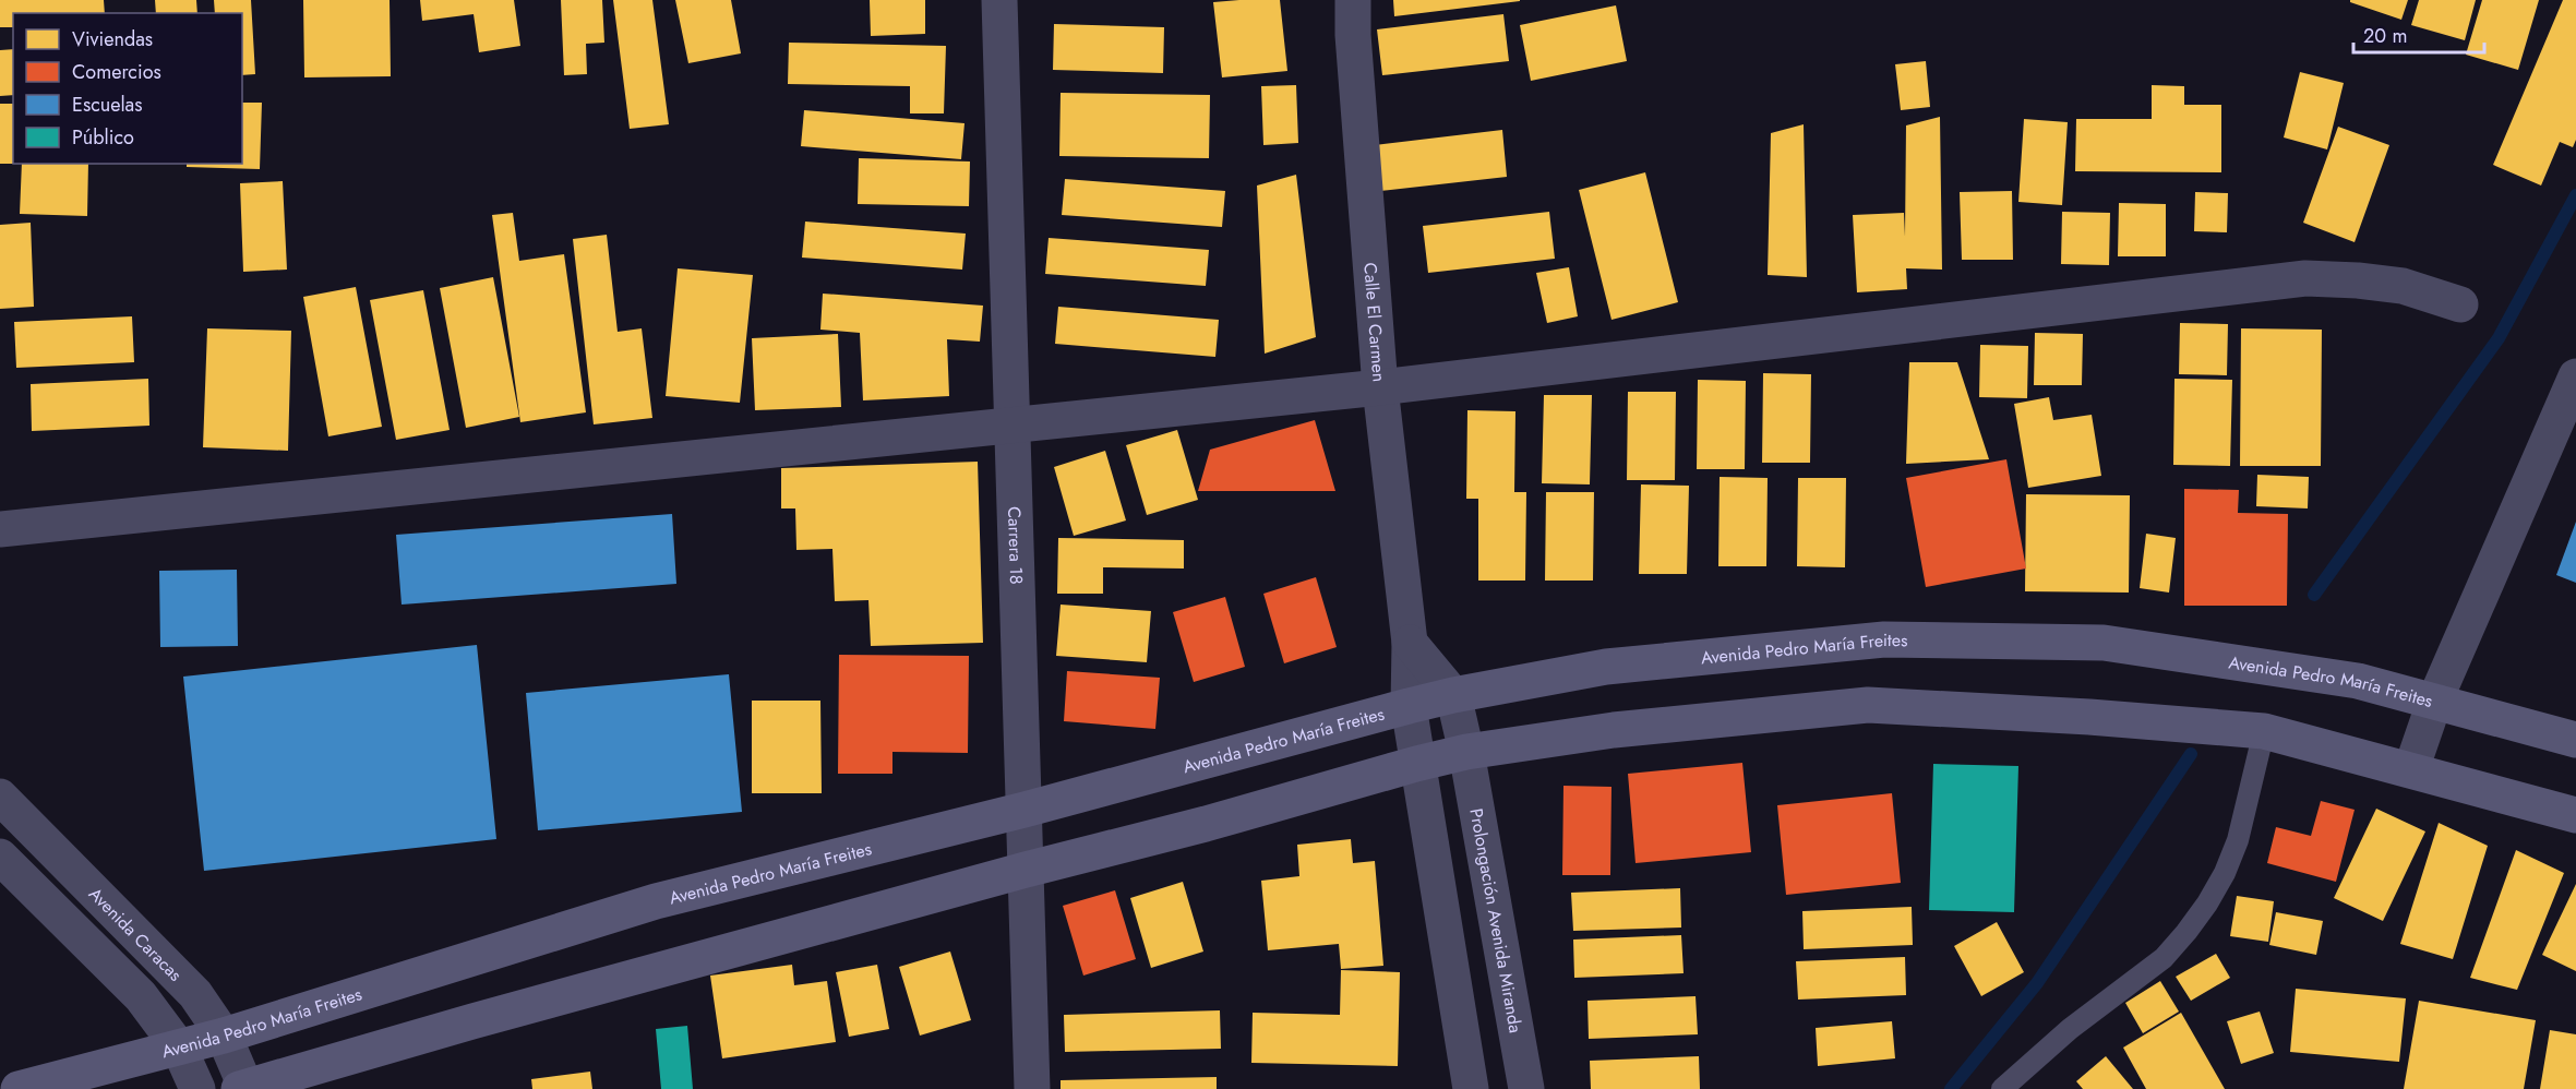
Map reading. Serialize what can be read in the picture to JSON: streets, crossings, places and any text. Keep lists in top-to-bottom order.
{
  "streets": {
    "street": [
      "Calle El Carmen",
      "Carrera 18",
      "Avenida Pedro María Freites",
      "Prolongación Avenida Miranda",
      "Avenida Caracas"
    ]
  },
  "crossings": [
    ["Calle El Carmen", "Avenida Pedro María Freites"],
    ["Carrera 18", "Avenida Pedro María Freites"],
    ["Avenida Pedro María Freites", "Prolongación Avenida Miranda"],
    ["Avenida Pedro María Freites", "Avenida Caracas"]
  ],
  "legend": [
    "Viviendas",
    "Comercios",
    "Escuelas",
    "Público"
  ],
  "scale_bar": "20 m"
}
